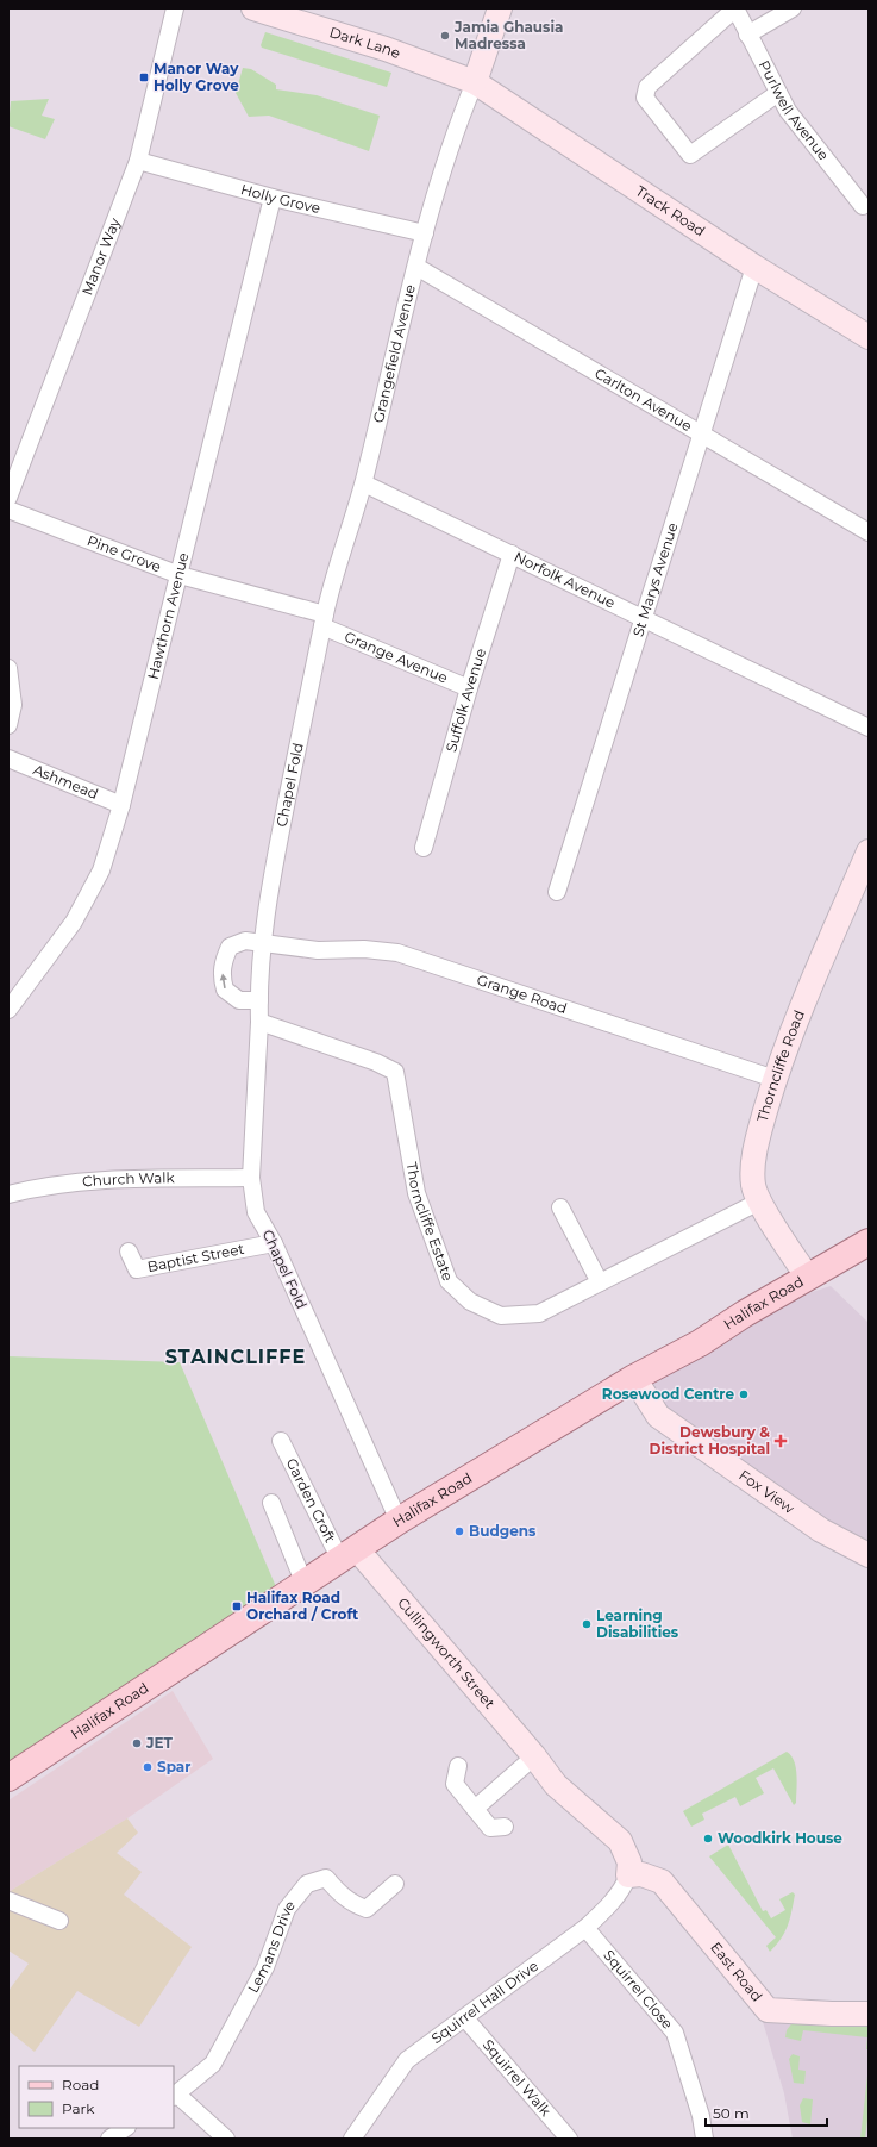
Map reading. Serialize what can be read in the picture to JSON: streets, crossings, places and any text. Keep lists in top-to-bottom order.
{
  "streets": {
    "main road": ["Halifax Road"],
    "street": [
      "Dark Lane",
      "Purlwell Avenue",
      "Holly Grove",
      "Track Road",
      "Manor Way",
      "Grangefield Avenue",
      "Carlton Avenue",
      "Pine Grove",
      "Norfolk Avenue",
      "St Marys Avenue",
      "Hawthorn Avenue",
      "Grange Avenue",
      "Suffolk Avenue",
      "Ashmead",
      "Chapel Fold",
      "Grange Road",
      "Thorncliffe Road",
      "Church Walk",
      "Thorncliffe Estate",
      "Baptist Street",
      "Fox View",
      "Garden Croft",
      "Cullingworth Street",
      "Lemans Drive",
      "East Road",
      "Squirrel Close",
      "Squirrel Hall Drive",
      "Squirrel Walk"
    ]
  },
  "crossings": [
    ["Dark Lane", "Track Road"],
    ["Dark Lane", "Grangefield Avenue"],
    ["Holly Grove", "Manor Way"],
    ["Holly Grove", "Grangefield Avenue"],
    ["Holly Grove", "Hawthorn Avenue"],
    ["Track Road", "Grangefield Avenue"],
    ["Track Road", "St Marys Avenue"],
    ["Grangefield Avenue", "Carlton Avenue"],
    ["Grangefield Avenue", "Pine Grove"],
    ["Grangefield Avenue", "Norfolk Avenue"],
    ["Grangefield Avenue", "Grange Avenue"],
    ["Grangefield Avenue", "Chapel Fold"],
    ["Carlton Avenue", "St Marys Avenue"],
    ["Pine Grove", "Hawthorn Avenue"],
    ["Pine Grove", "Grange Avenue"],
    ["Pine Grove", "Chapel Fold"],
    ["Norfolk Avenue", "St Marys Avenue"],
    ["Norfolk Avenue", "Suffolk Avenue"],
    ["Hawthorn Avenue", "Ashmead"],
    ["Grange Avenue", "Suffolk Avenue"],
    ["Grange Avenue", "Chapel Fold"],
    ["Chapel Fold", "Grange Road"],
    ["Chapel Fold", "Church Walk"],
    ["Chapel Fold", "Thorncliffe Estate"],
    ["Chapel Fold", "Baptist Street"],
    ["Chapel Fold", "Halifax Road"],
    ["Grange Road", "Thorncliffe Road"],
    ["Thorncliffe Road", "Thorncliffe Estate"],
    ["Thorncliffe Road", "Halifax Road"],
    ["Halifax Road", "Fox View"],
    ["Halifax Road", "Garden Croft"],
    ["Halifax Road", "Cullingworth Street"],
    ["Garden Croft", "Cullingworth Street"],
    ["Cullingworth Street", "East Road"],
    ["Cullingworth Street", "Squirrel Hall Drive"],
    ["East Road", "Squirrel Hall Drive"],
    ["Squirrel Close", "Squirrel Hall Drive"],
    ["Squirrel Hall Drive", "Squirrel Walk"]
  ],
  "districts": ["STAINCLIFFE"],
  "places": {
    "other": [
      "Jamia Ghausia Madressa",
      "Rosewood Centre",
      "Budgens",
      "Learning Disabilities",
      "JET",
      "Spar",
      "Woodkirk House"
    ],
    "transit": ["Manor Way Holly Grove", "Halifax Road Orchard / Croft"],
    "health": ["Dewsbury & District Hospital"]
  },
  "legend": ["Road", "Park"],
  "scale_bar": "50 m"
}
